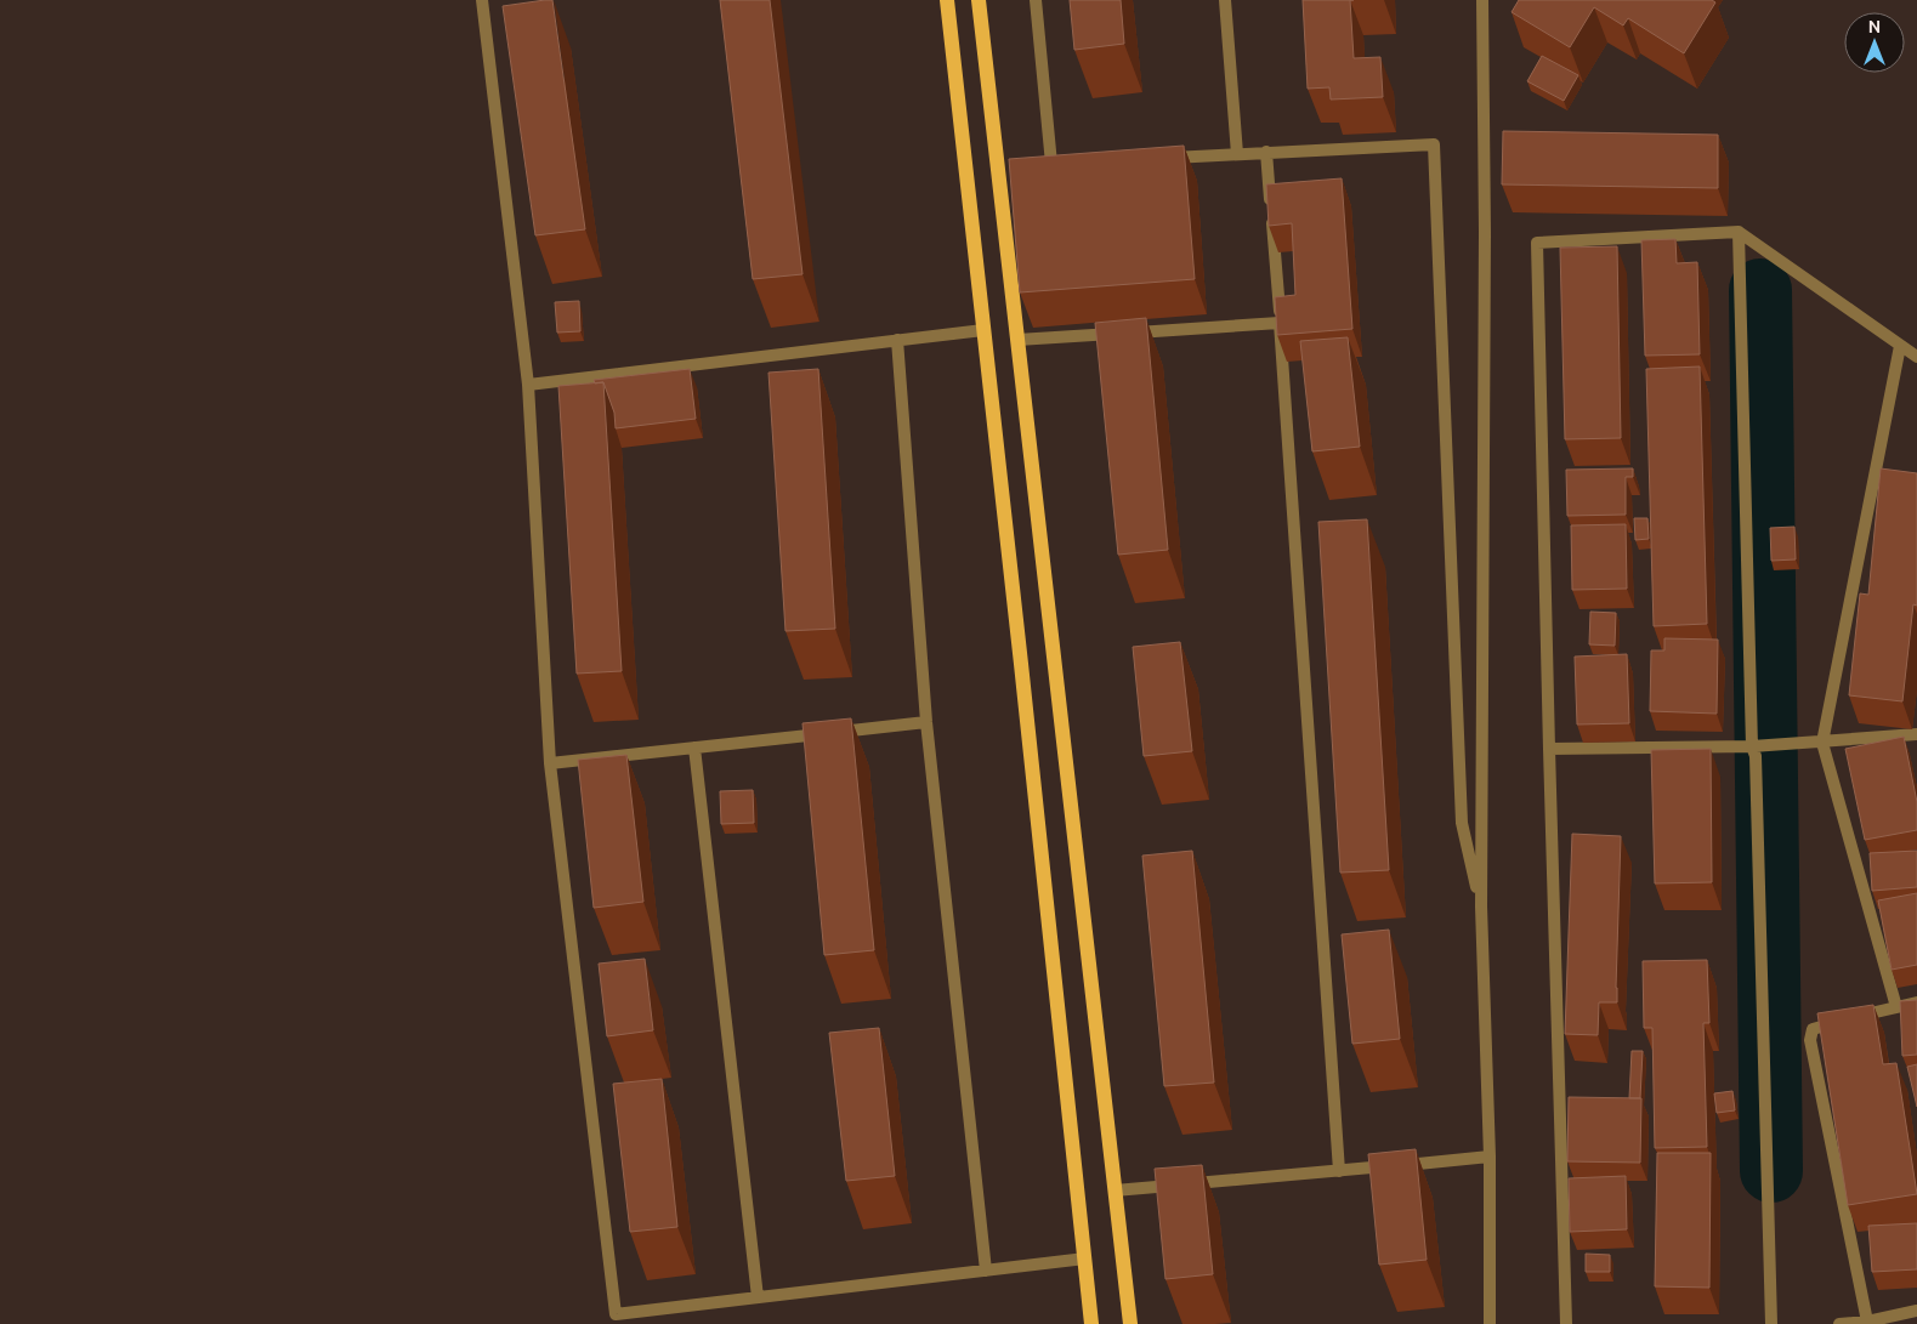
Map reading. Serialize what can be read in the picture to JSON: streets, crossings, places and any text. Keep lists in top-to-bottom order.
{
  "north": "top"
}
